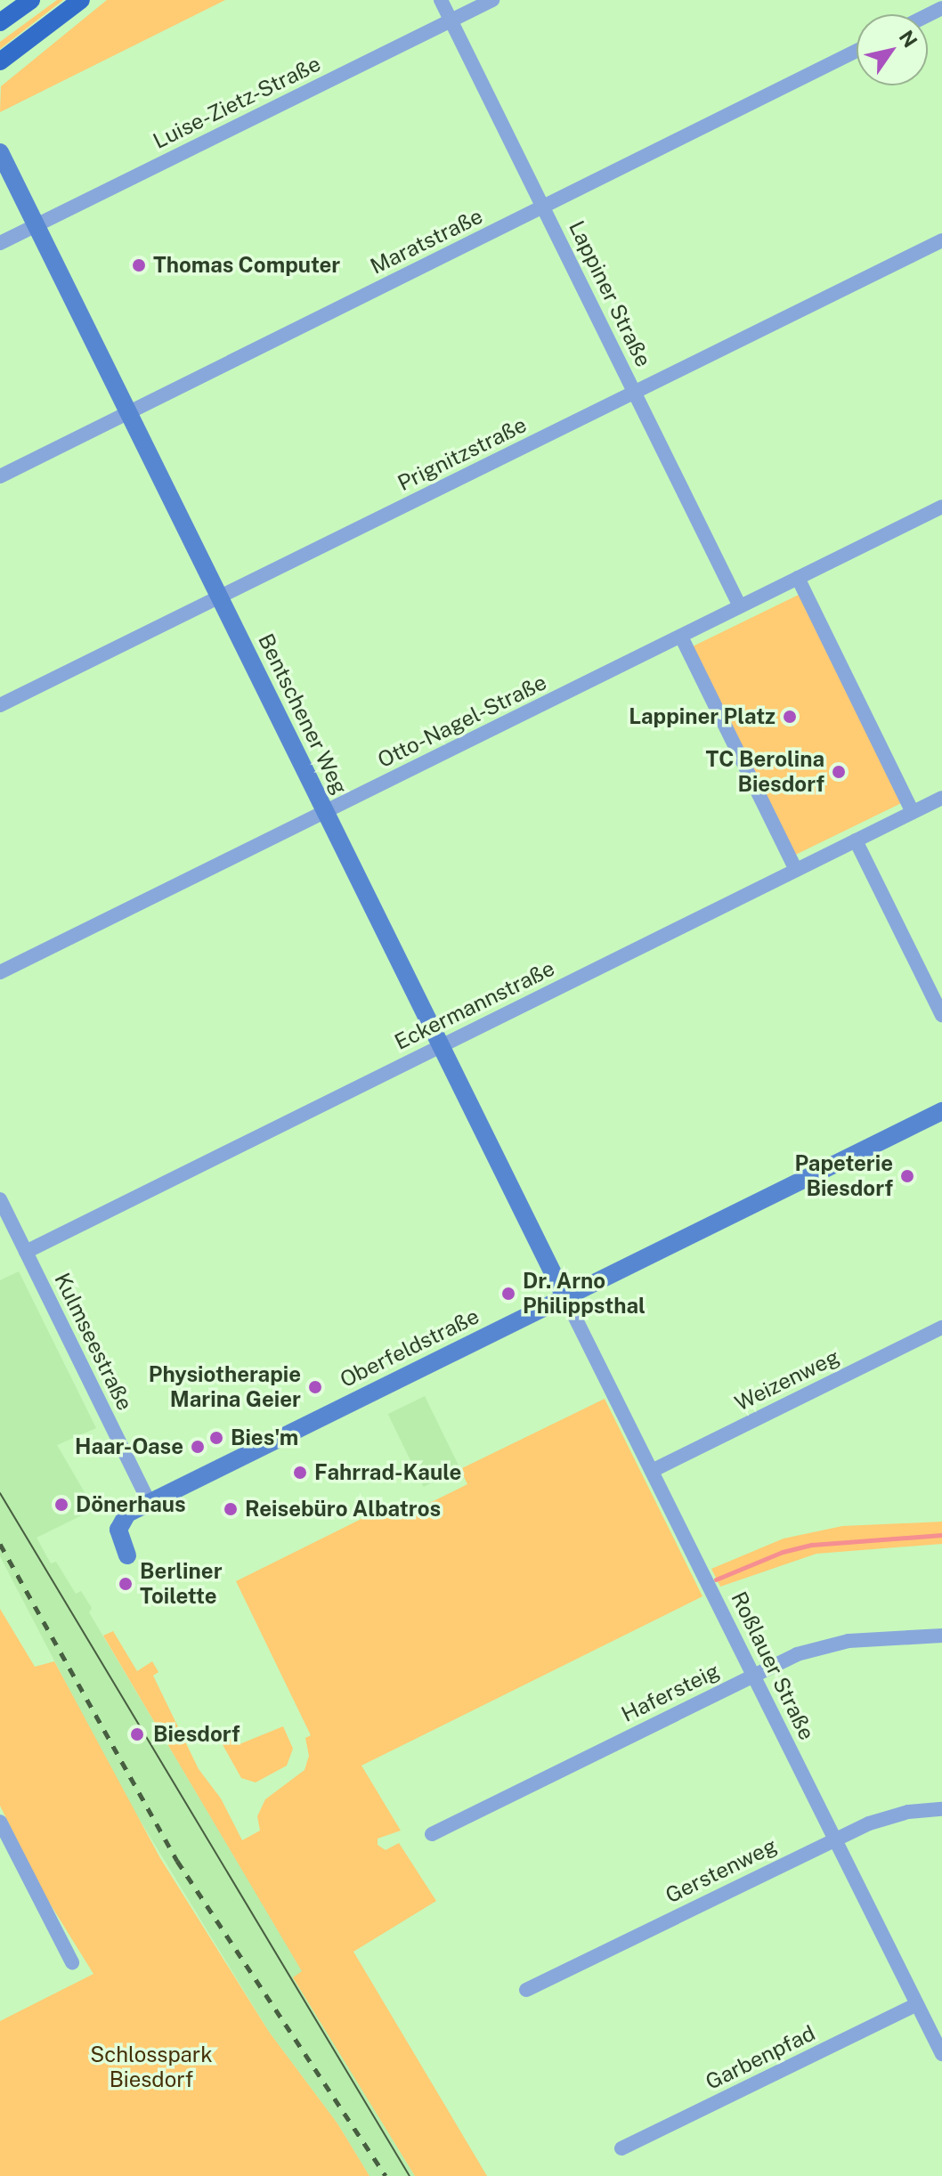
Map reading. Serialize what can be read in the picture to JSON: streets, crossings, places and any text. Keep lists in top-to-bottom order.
{
  "streets": {
    "street": [
      "Luise-Zietz-Straße",
      "Maratstraße",
      "Lappiner Straße",
      "Prignitzstraße",
      "Bentschener Weg",
      "Otto-Nagel-Straße",
      "Eckermannstraße",
      "Kulmseestraße",
      "Oberfeldstraße",
      "Weizenweg",
      "Roßlauer Straße",
      "Hafersteig",
      "Gerstenweg",
      "Garbenpfad"
    ]
  },
  "crossings": [
    ["Luise-Zietz-Straße", "Lappiner Straße"],
    ["Luise-Zietz-Straße", "Bentschener Weg"],
    ["Maratstraße", "Lappiner Straße"],
    ["Maratstraße", "Bentschener Weg"],
    ["Lappiner Straße", "Prignitzstraße"],
    ["Lappiner Straße", "Otto-Nagel-Straße"],
    ["Prignitzstraße", "Bentschener Weg"],
    ["Bentschener Weg", "Otto-Nagel-Straße"],
    ["Bentschener Weg", "Eckermannstraße"],
    ["Bentschener Weg", "Oberfeldstraße"],
    ["Bentschener Weg", "Roßlauer Straße"],
    ["Eckermannstraße", "Kulmseestraße"],
    ["Kulmseestraße", "Oberfeldstraße"],
    ["Oberfeldstraße", "Roßlauer Straße"],
    ["Weizenweg", "Roßlauer Straße"],
    ["Roßlauer Straße", "Hafersteig"],
    ["Roßlauer Straße", "Gerstenweg"],
    ["Roßlauer Straße", "Garbenpfad"]
  ],
  "parks": ["Schlosspark Biesdorf"],
  "places": [
    "Thomas Computer",
    "Lappiner Platz",
    "TC Berolina Biesdorf",
    "Papeterie Biesdorf",
    "Dr. Arno Philippsthal",
    "Physiotherapie Marina Geier",
    "Bies'm",
    "Haar-Oase",
    "Fahrrad-Kaule",
    "Dönerhaus",
    "Reisebüro Albatros",
    "Berliner Toilette",
    "Biesdorf"
  ],
  "north": "top right"
}
